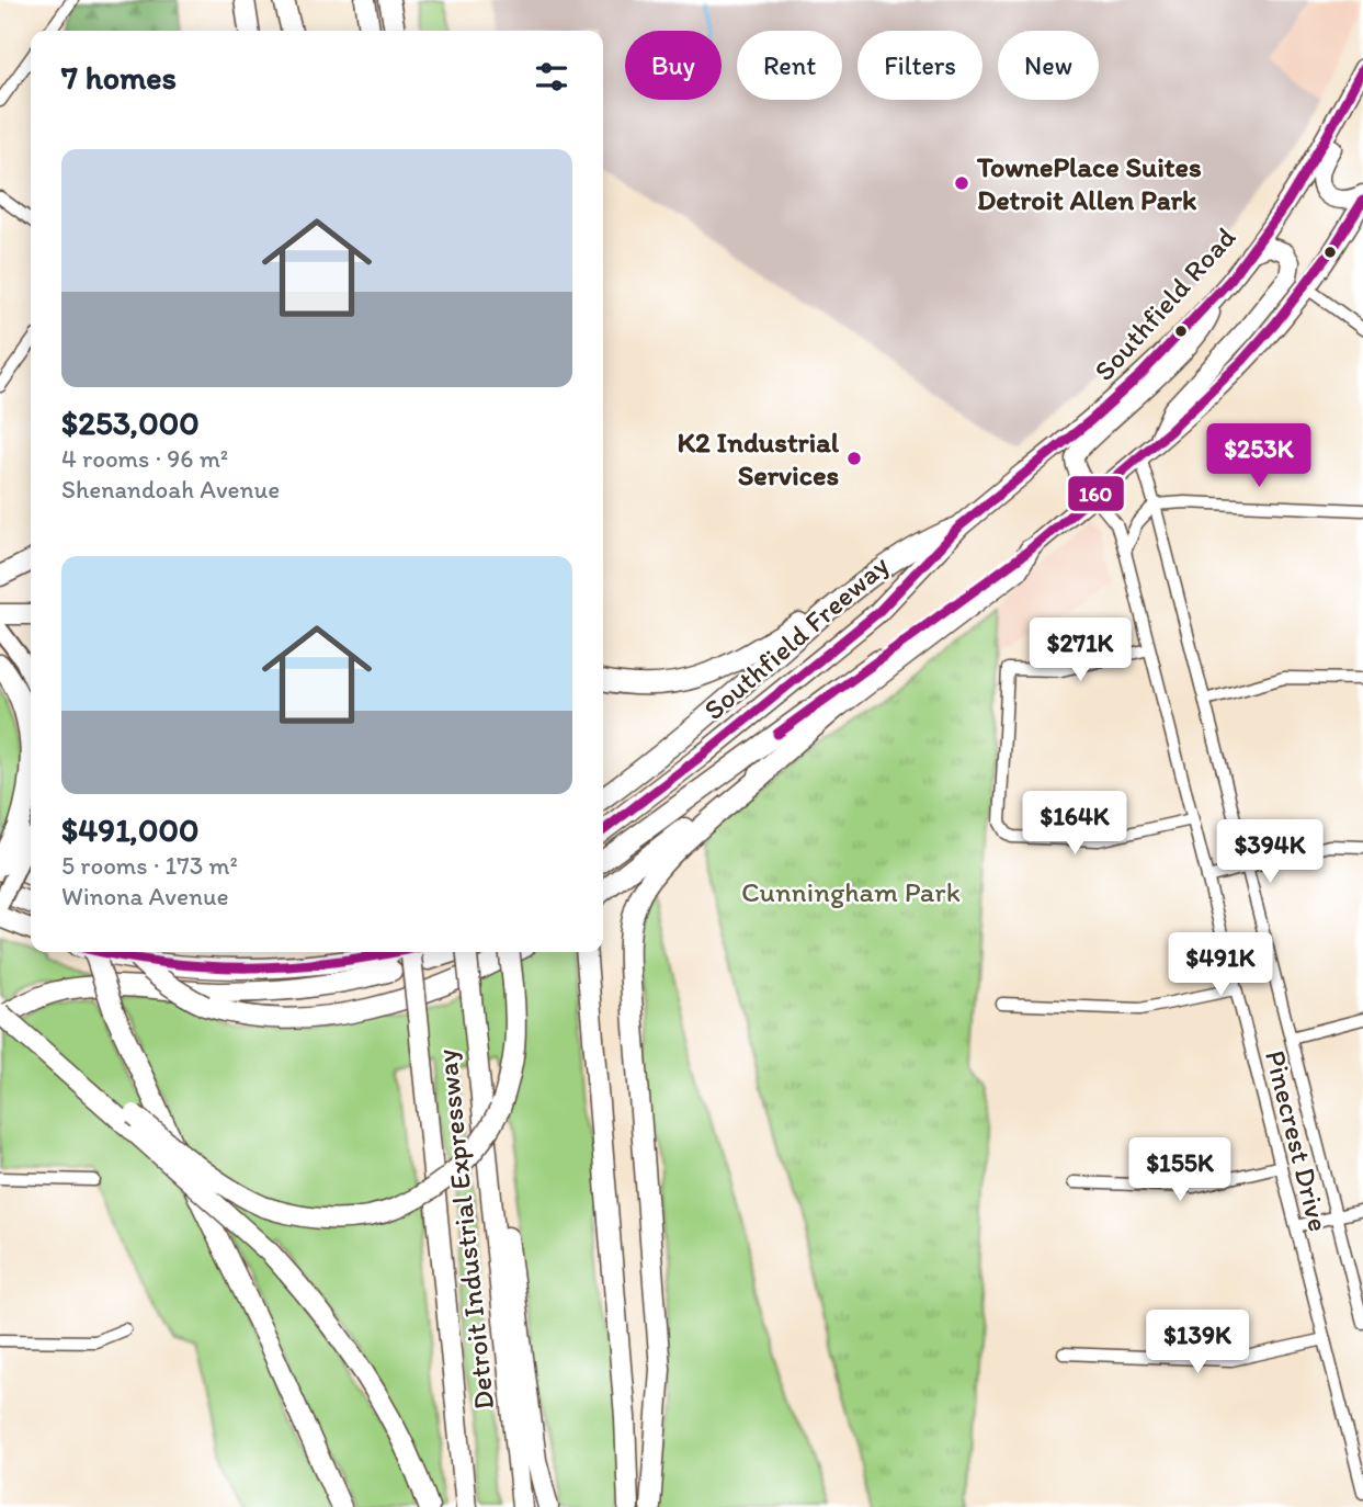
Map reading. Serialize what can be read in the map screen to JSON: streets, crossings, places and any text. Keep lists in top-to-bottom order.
{
  "streets": {
    "highway": ["Southfield Road", "Southfield Freeway", "Detroit Industrial Expressway"],
    "street": ["Pinecrest Drive"]
  },
  "crossings": [
    ["Southfield Road", "Southfield Freeway"]
  ],
  "parks": ["Cunningham Park"],
  "places": ["TownePlace Suites Detroit Allen Park", "K2 Industrial Services"],
  "lines": ["transit line 160"],
  "page": {
    "chip": [
      "Buy",
      "Rent",
      "Filters",
      "New"
    ],
    "heading": "7 homes",
    "list": [
      {
        "name": "$253,000",
        "note": "4 rooms · 96 m² · Shenandoah Avenue"
      },
      {
        "name": "$491,000",
        "note": "5 rooms · 173 m² · Winona Avenue"
      }
    ],
    "price": [
      "$253K",
      "$271K",
      "$164K",
      "$394K",
      "$491K",
      "$155K",
      "$139K"
    ]
  }
}
